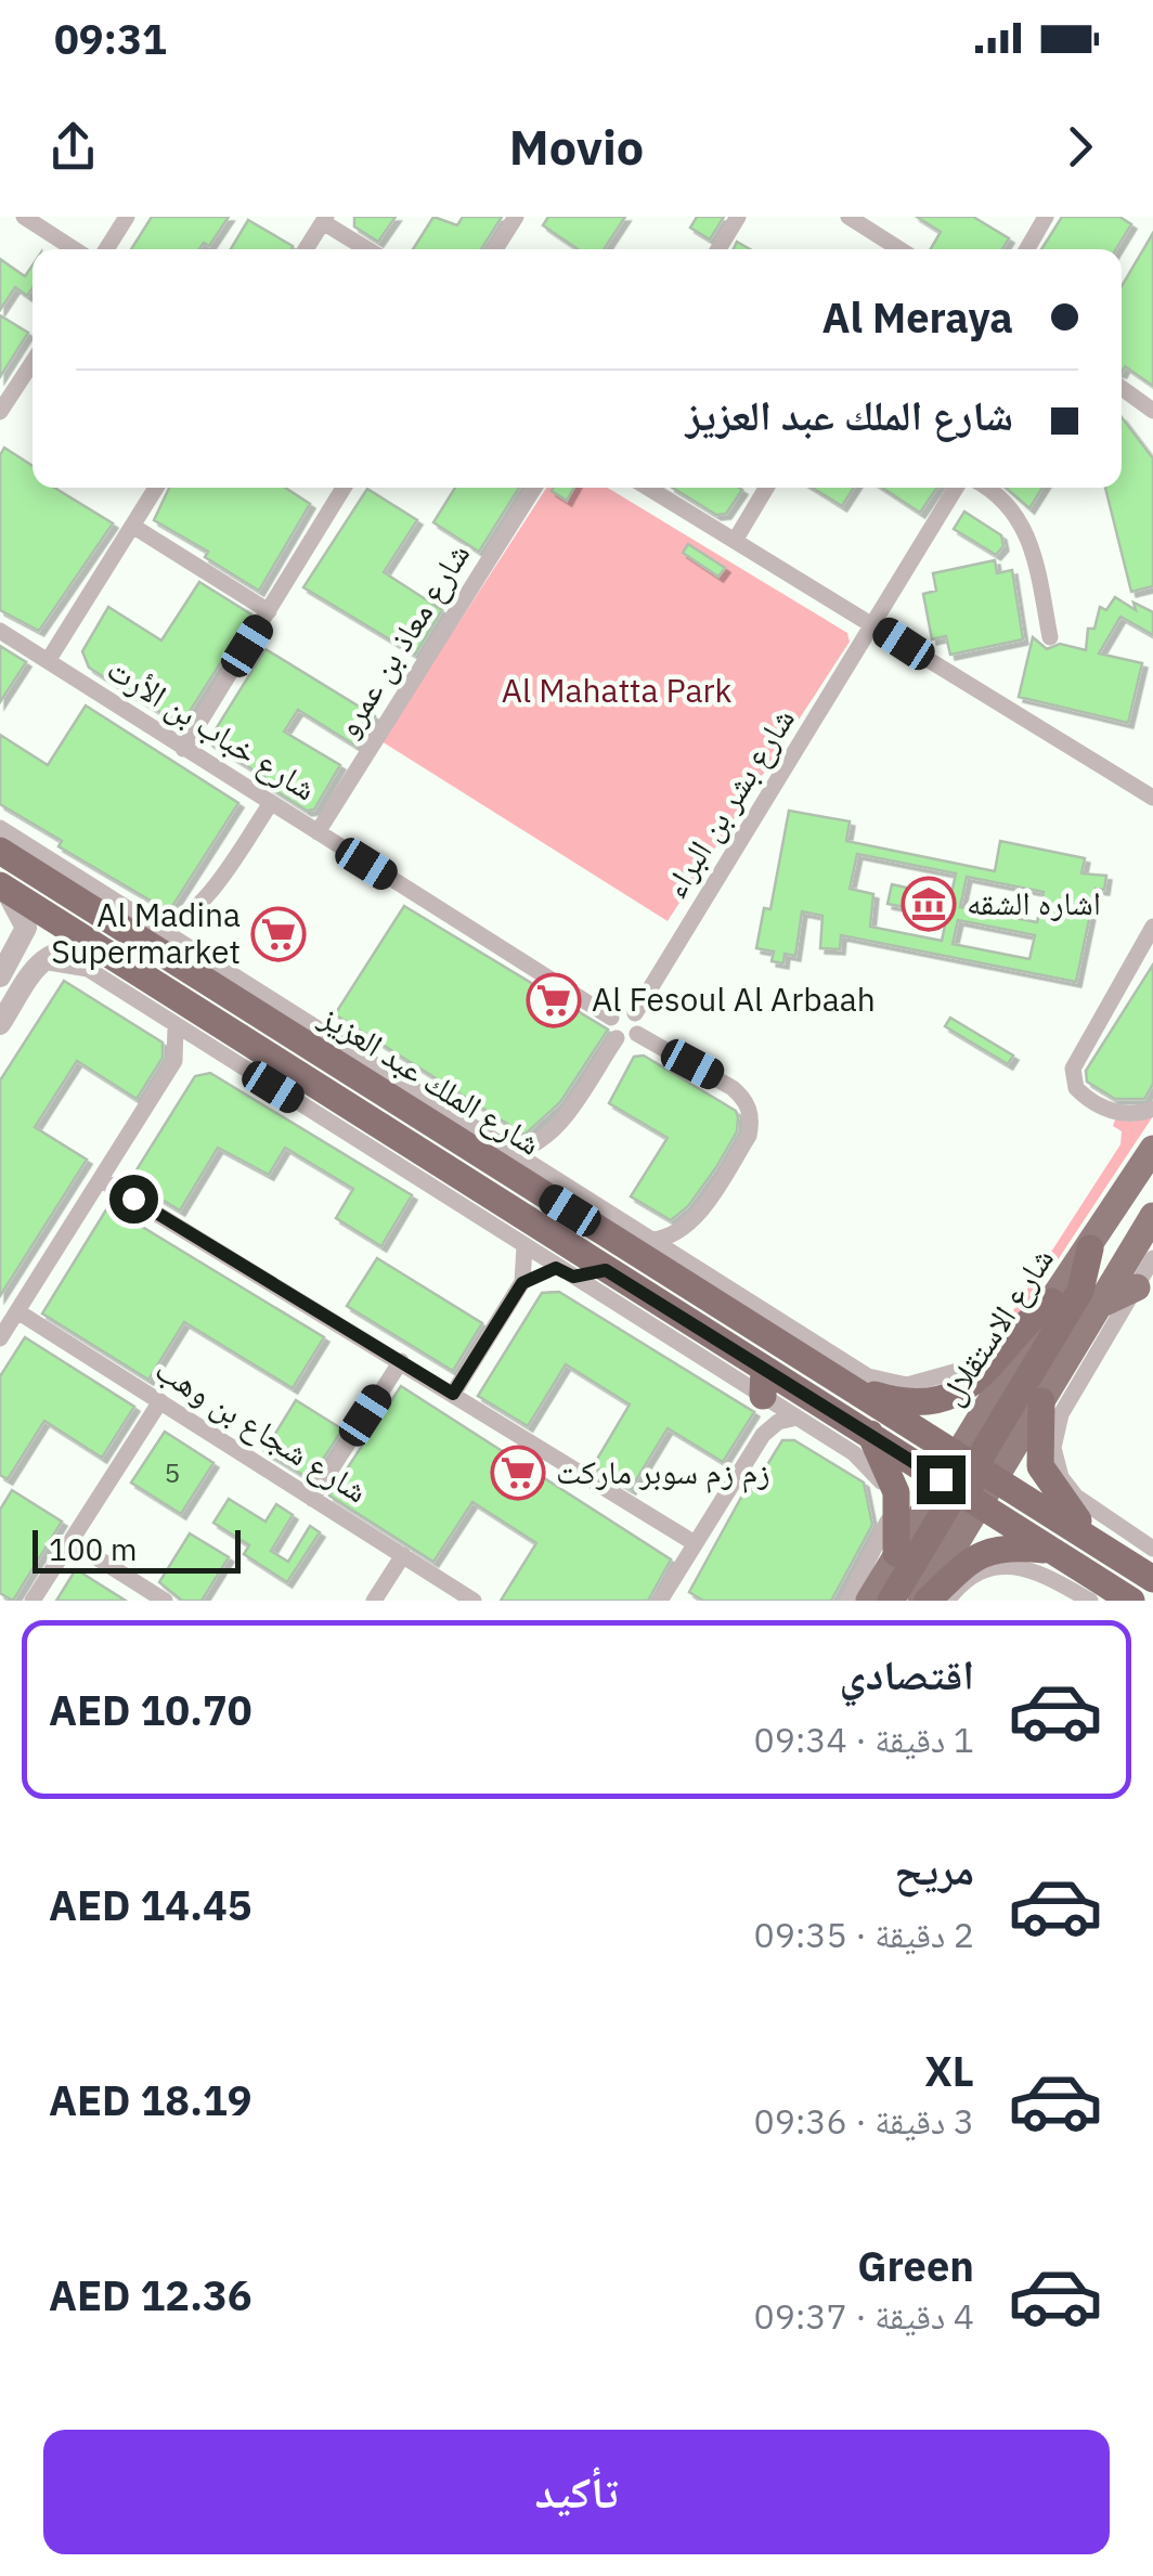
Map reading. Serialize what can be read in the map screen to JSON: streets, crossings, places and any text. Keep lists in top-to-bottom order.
{
  "streets": {
    "highway": ["شارع الملك عبد العزيز"],
    "main road": ["شارع الاستقلال"],
    "street": [
      "شارع معاذ بن عمرو",
      "شارع خباب بن الأرت",
      "شارع بشر بن البراء",
      "شارع شجاع بن وهب"
    ]
  },
  "crossings": [
    ["شارع معاذ بن عمرو", "شارع خباب بن الأرت"],
    ["شارع خباب بن الأرت", "شارع بشر بن البراء"],
    ["شارع الملك عبد العزيز", "شارع الاستقلال"]
  ],
  "parks": ["Al Mahatta Park"],
  "places": {
    "museum": ["اشاره الشقه"],
    "supermarket": ["Al Madina Supermarket", "Al Fesoul Al Arbaah", "زم زم سوبر مارکت"]
  },
  "house_numbers": ["5"],
  "scale_bar": "100 m",
  "page": {
    "status": "09:31",
    "header": "Movio",
    "banner": ["Al Meraya", "شارع الملك عبد العزيز"],
    "scale": "100 m",
    "list": [
      {
        "name": "اقتصادي",
        "note": "1 دقيقة · 09:34",
        "value": "AED 10.70"
      },
      {
        "name": "مريح",
        "note": "2 دقيقة · 09:35",
        "value": "AED 14.45"
      },
      {
        "name": "XL",
        "note": "3 دقيقة · 09:36",
        "value": "AED 18.19"
      },
      {
        "name": "Green",
        "note": "4 دقيقة · 09:37",
        "value": "AED 12.36"
      }
    ],
    "buttons": "تأكيد"
  }
}
